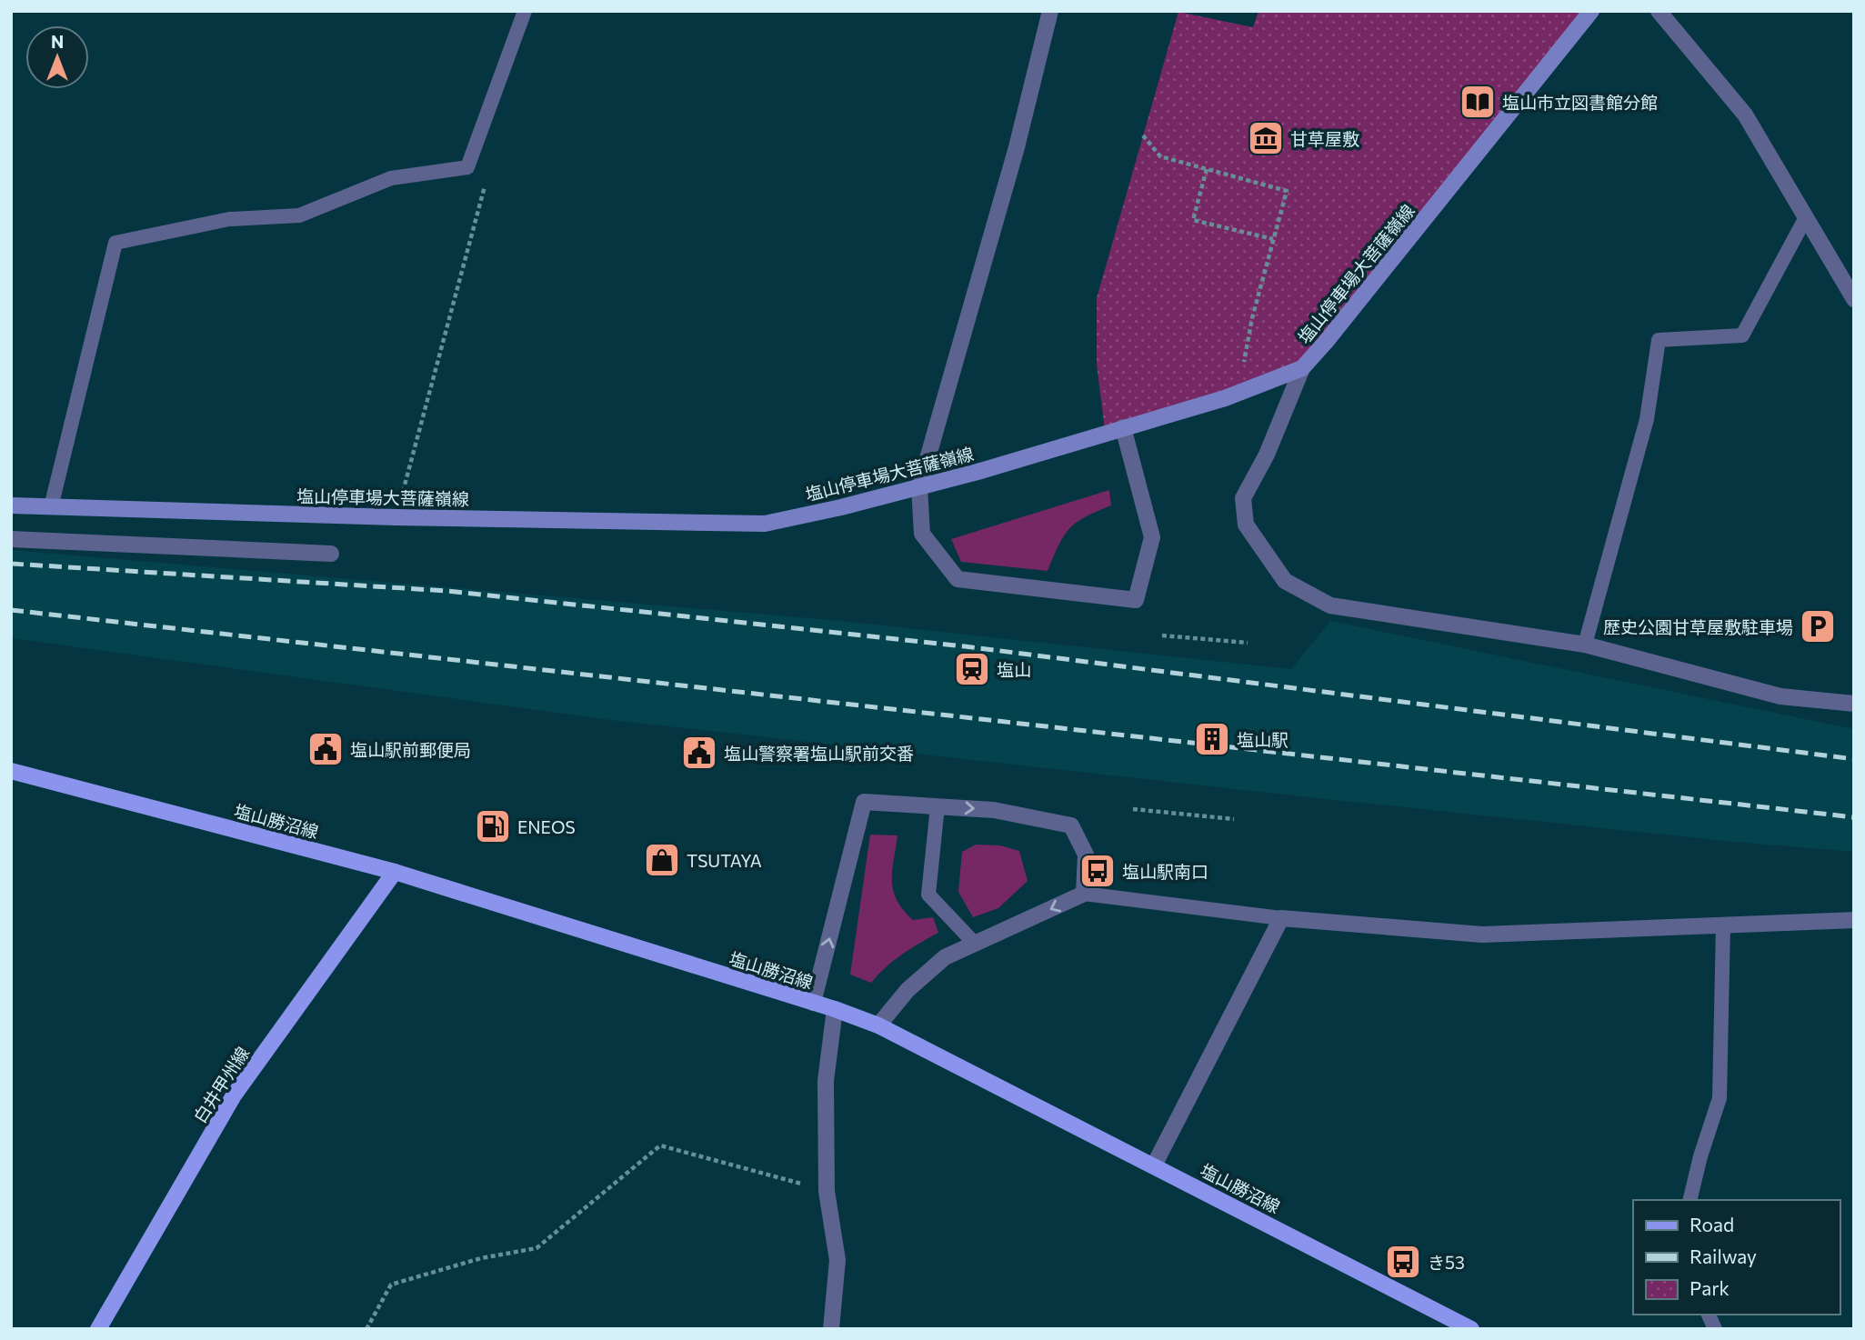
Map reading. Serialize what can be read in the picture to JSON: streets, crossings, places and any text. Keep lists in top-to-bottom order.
{
  "streets": {
    "main road": ["塩山停車場大菩薩嶺線", "塩山勝沼線", "白井甲州線"]
  },
  "crossings": [
    ["塩山勝沼線", "白井甲州線"]
  ],
  "places": {
    "library": ["塩山市立図書館分館"],
    "museum": ["甘草屋敷"],
    "parking": ["歴史公園甘草屋敷駐車場"],
    "station": ["塩山"],
    "building": ["塩山駅"],
    "public building": ["塩山駅前郵便局", "塩山警察署塩山駅前交番"],
    "fuel station": ["ENEOS"],
    "shop": ["TSUTAYA"],
    "bus stop": ["塩山駅南口", "き53"]
  },
  "legend": ["Road", "Railway", "Park"],
  "north": "top"
}
